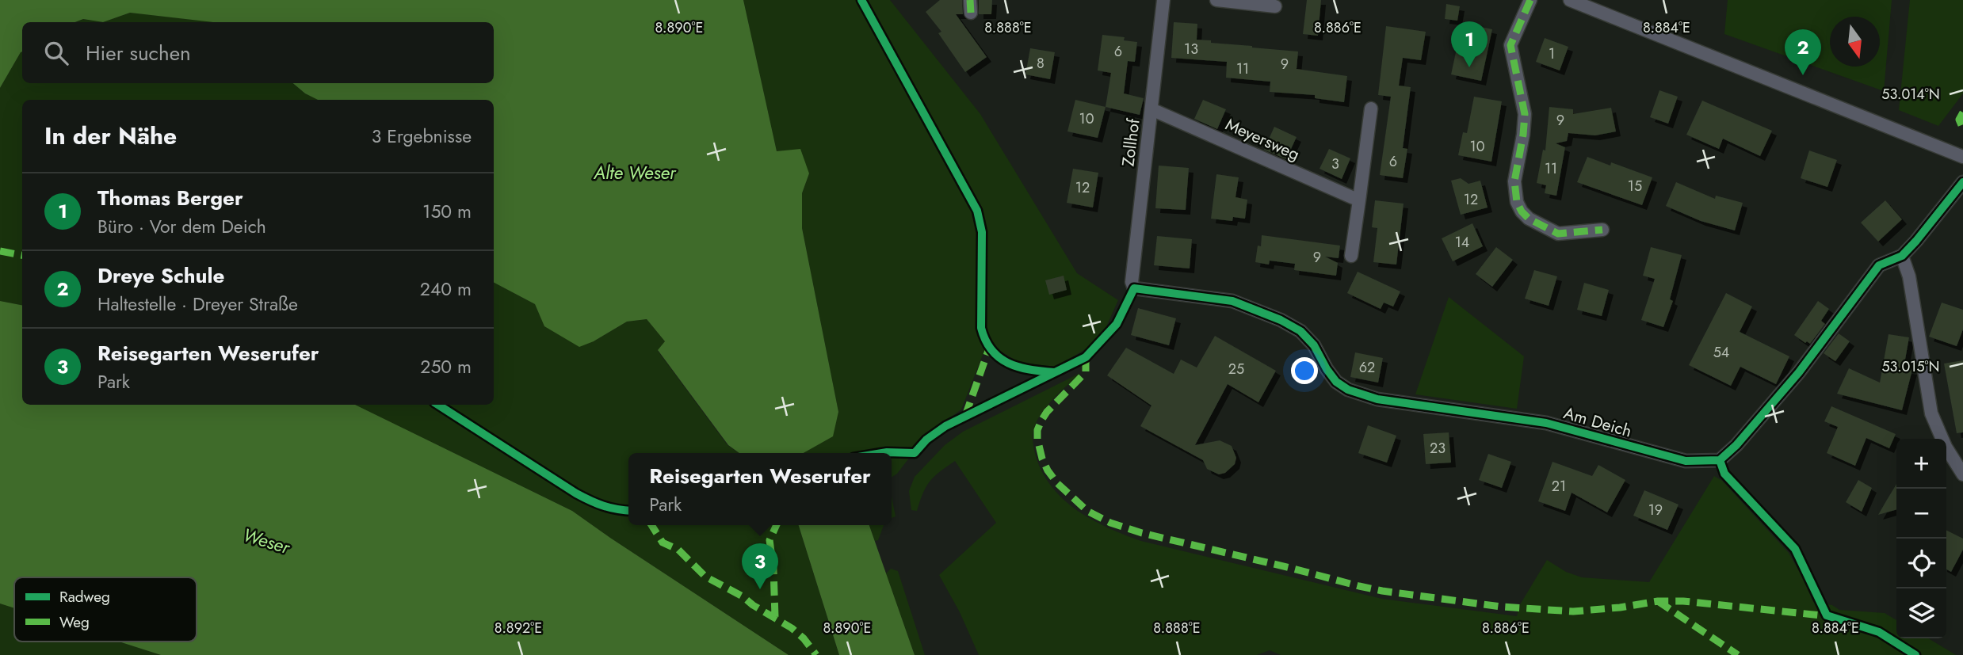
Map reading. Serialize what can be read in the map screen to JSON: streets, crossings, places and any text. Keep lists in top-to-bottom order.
{
  "streets": {
    "street": ["Meyersweg", "Zollhof", "Am Deich"]
  },
  "crossings": [
    ["Meyersweg", "Zollhof"],
    ["Zollhof", "Am Deich"]
  ],
  "water": ["Alte Weser", "Weser"],
  "house_numbers": [
    "13",
    "6",
    "1",
    "8",
    "9",
    "11",
    "10",
    "9",
    "10",
    "6",
    "3",
    "11",
    "15",
    "12",
    "12",
    "14",
    "9",
    "54",
    "62",
    "25",
    "23",
    "21",
    "19"
  ],
  "legend": ["Radweg", "Weg"],
  "north": "bottom",
  "page": {
    "pins": ["1", "2", "3"],
    "search": "Hier suchen",
    "heading": ["In der Nähe", "3 Ergebnisse"],
    "list": [
      {
        "mark": "1",
        "name": "Thomas Berger",
        "note": "Büro · Vor dem Deich",
        "value": "150 m"
      },
      {
        "mark": "2",
        "name": "Dreye Schule",
        "note": "Haltestelle · Dreyer Straße",
        "value": "240 m"
      },
      {
        "mark": "3",
        "name": "Reisegarten Weserufer",
        "note": "Park",
        "value": "250 m"
      }
    ],
    "map_buttons": ["+", "−"],
    "popup": ["Reisegarten Weserufer", "Park"]
  },
  "coordinates": [
    "8.890°E",
    "8.888°E",
    "8.886°E",
    "8.884°E",
    "53.014°N",
    "53.015°N",
    "8.892°E"
  ]
}
